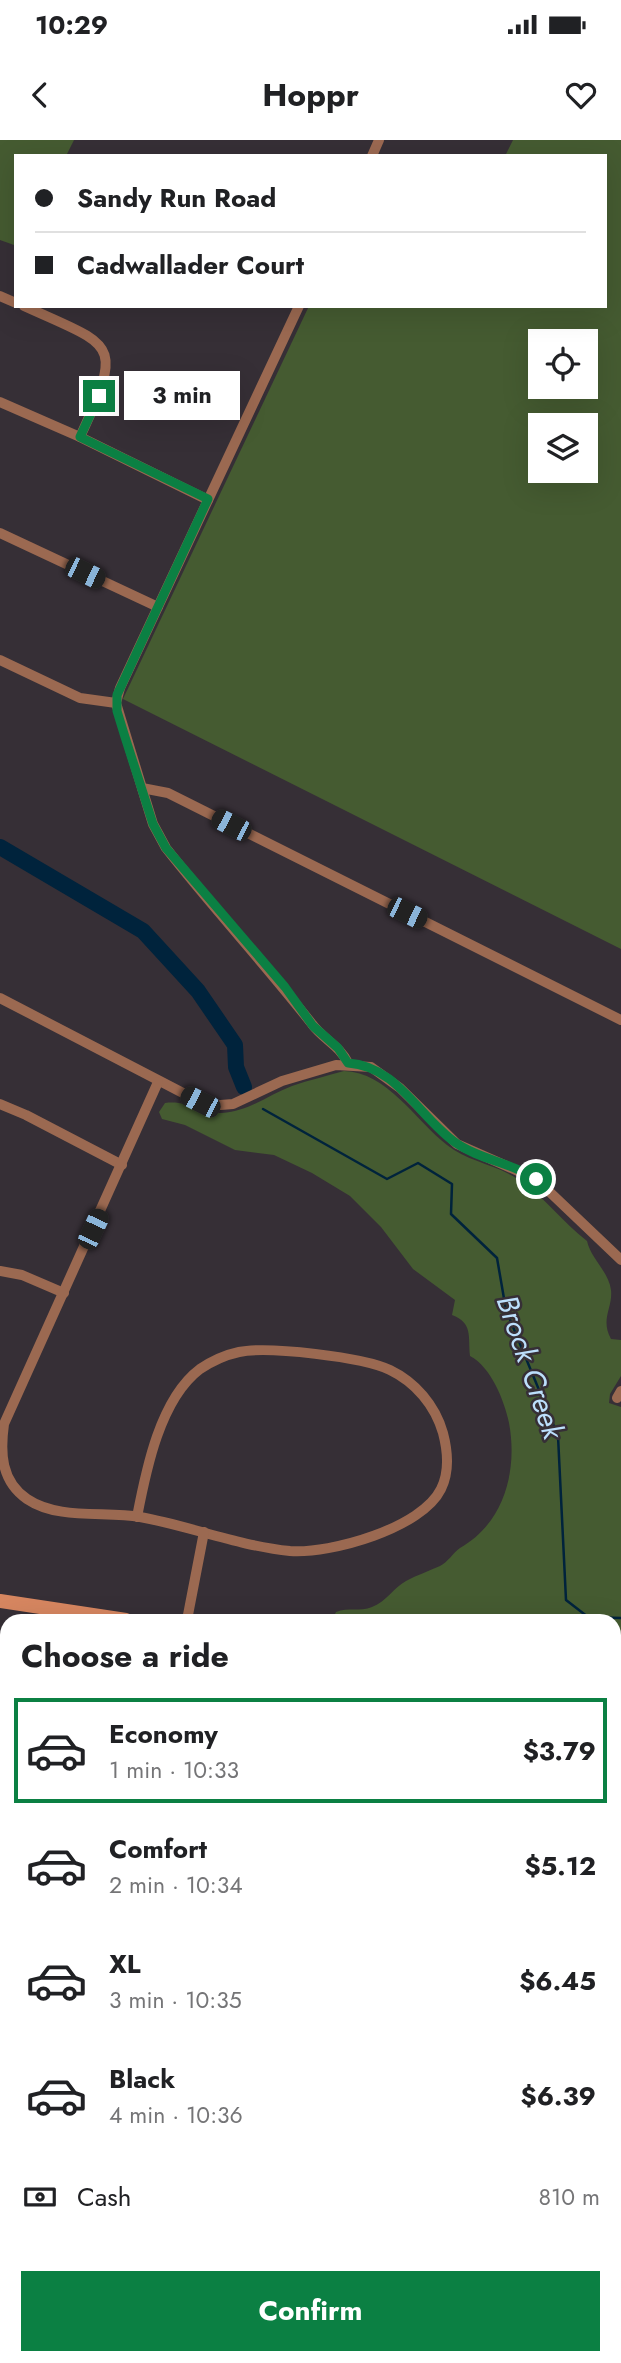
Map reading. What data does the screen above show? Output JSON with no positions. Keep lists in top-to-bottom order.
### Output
{
  "water": ["Brock Creek"],
  "page": {
    "status": "10:29",
    "header": "Hoppr",
    "banner": ["Sandy Run Road", "Cadwallader Court"],
    "bubble": "3 min",
    "heading": "Choose a ride",
    "list": [
      {
        "name": "Economy",
        "note": "1 min · 10:33",
        "value": "$3.79"
      },
      {
        "name": "Comfort",
        "note": "2 min · 10:34",
        "value": "$5.12"
      },
      {
        "name": "XL",
        "note": "3 min · 10:35",
        "value": "$6.45"
      },
      {
        "name": "Black",
        "note": "4 min · 10:36",
        "value": "$6.39"
      }
    ],
    "pay": ["Cash", "810 m"],
    "buttons": "Confirm"
  }
}
